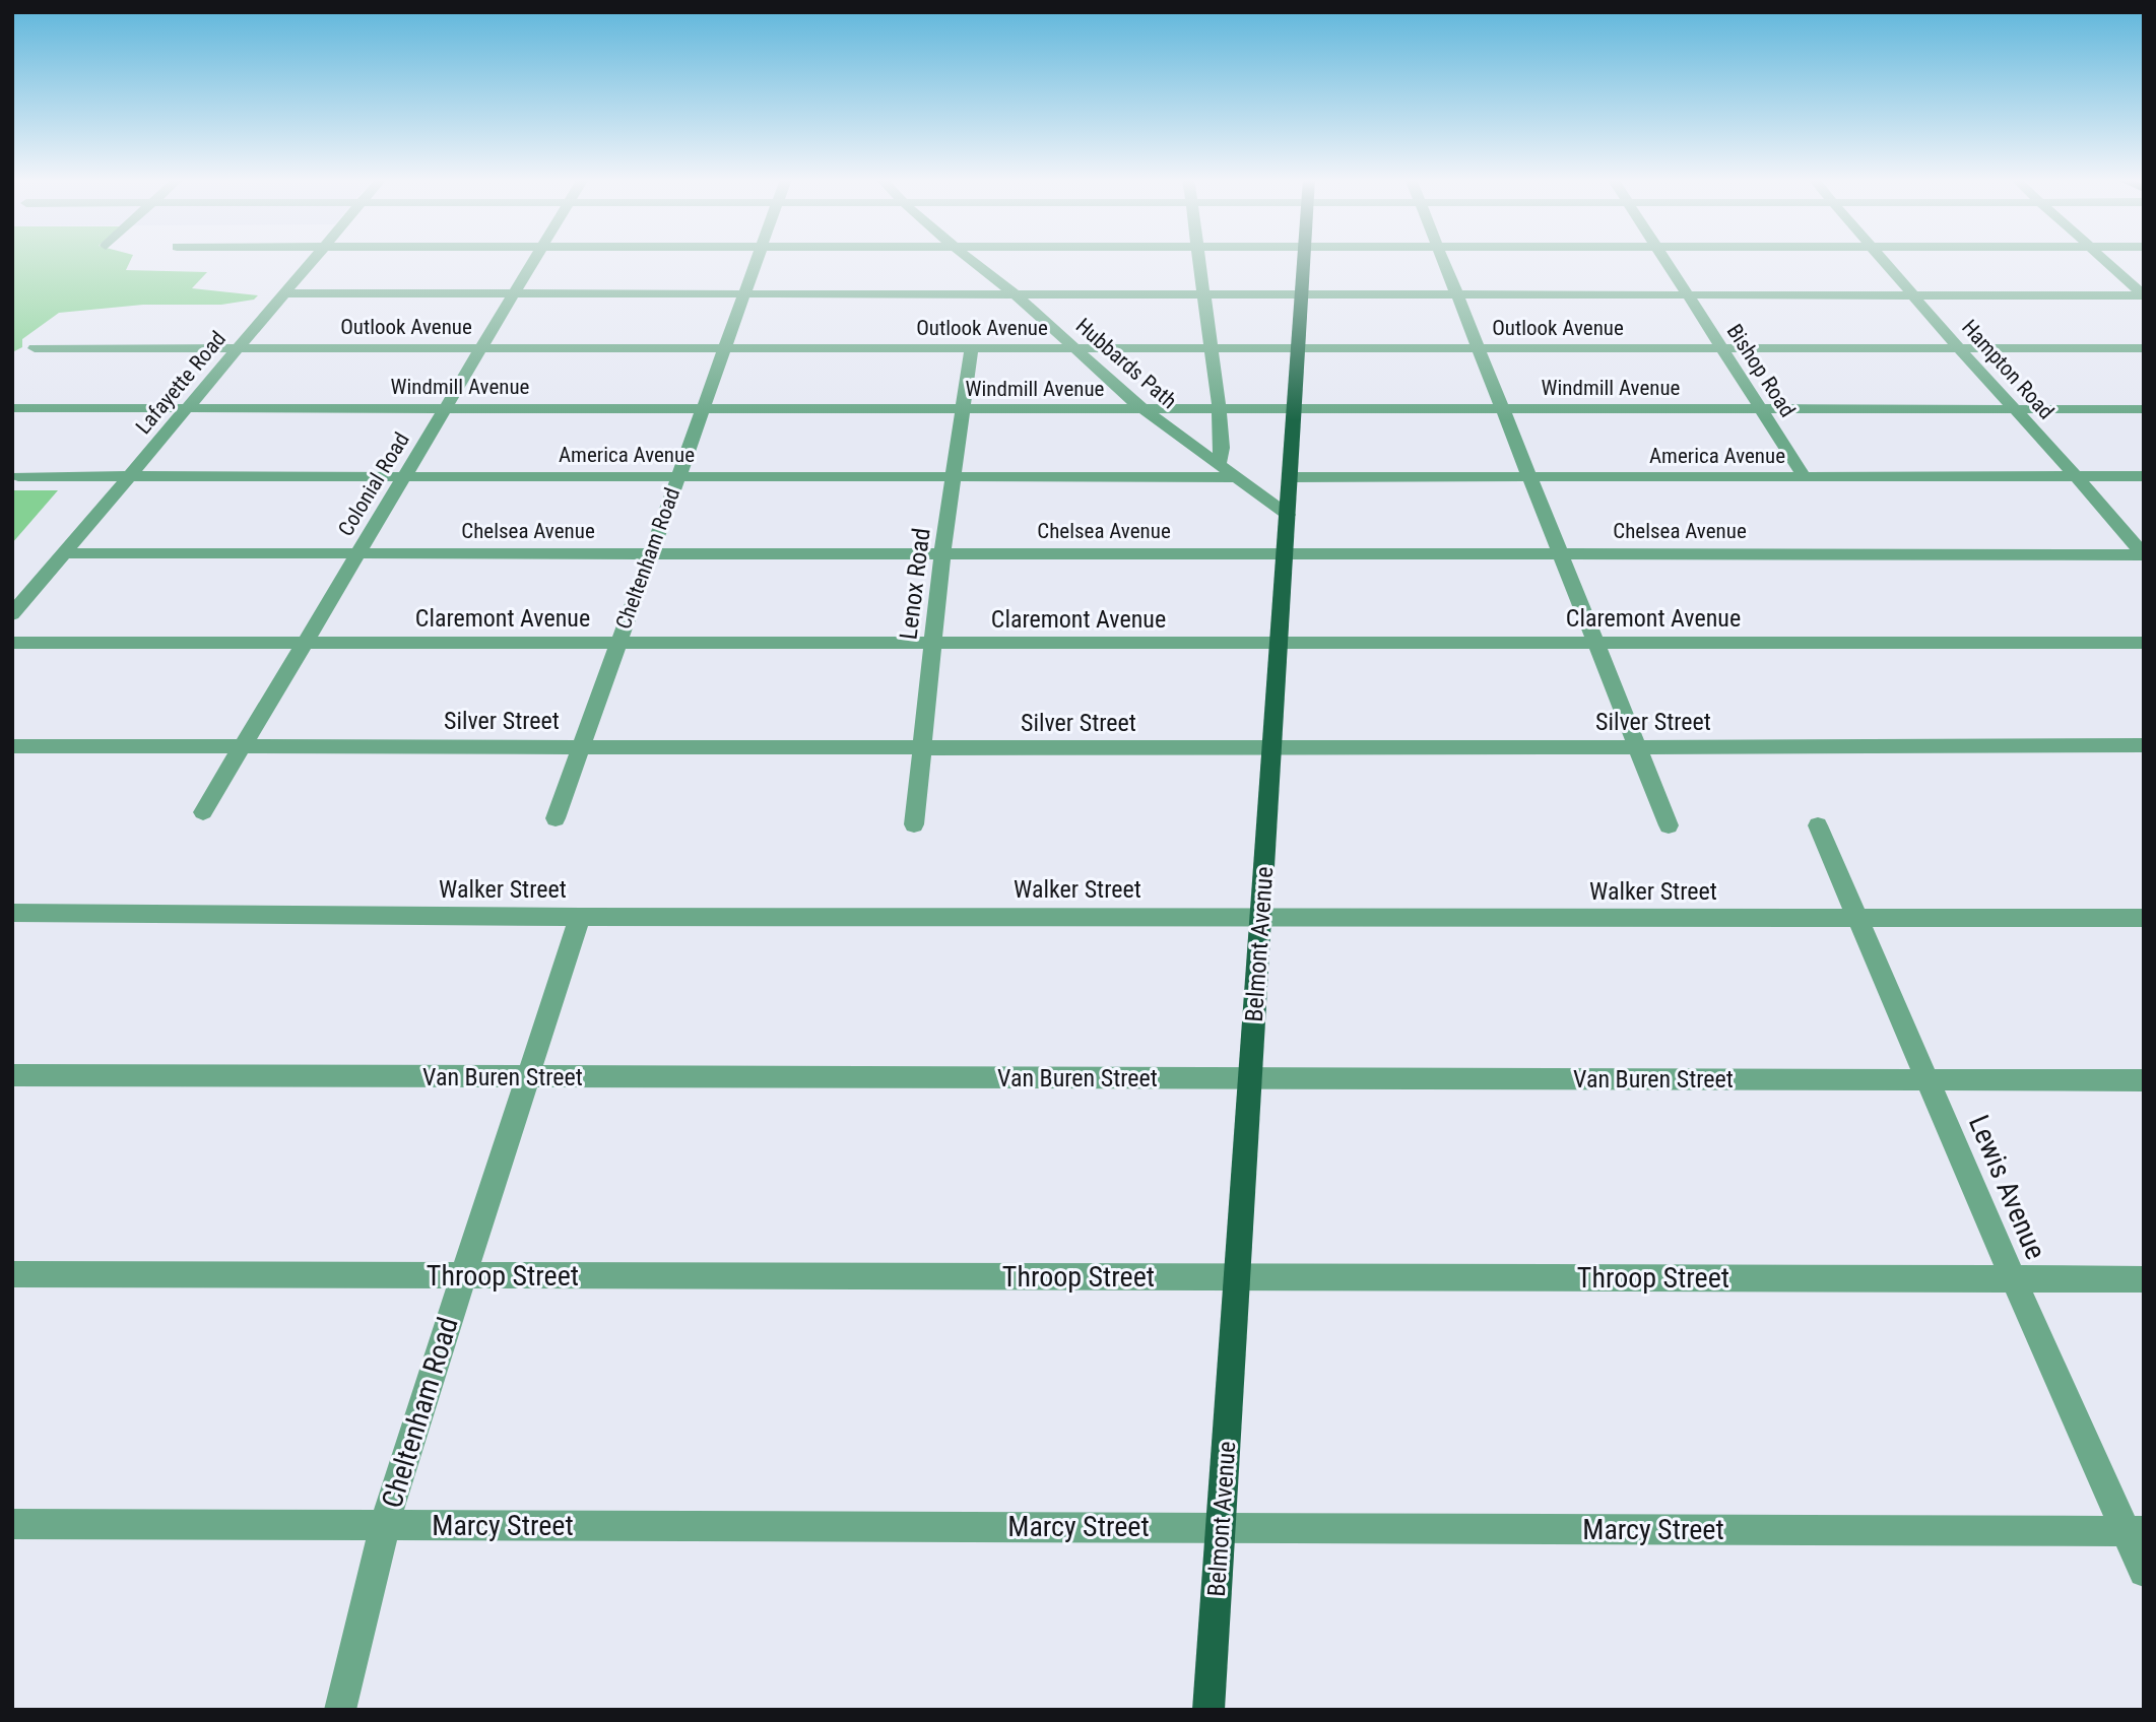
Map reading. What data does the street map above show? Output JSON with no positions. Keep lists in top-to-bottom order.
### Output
{
  "streets": {
    "main road": ["Belmont Avenue"],
    "street": [
      "Outlook Avenue",
      "Hubbards Path",
      "Hampton Road",
      "Bishop Road",
      "Lafayette Road",
      "Windmill Avenue",
      "America Avenue",
      "Colonial Road",
      "Chelsea Avenue",
      "Cheltenham Road",
      "Lenox Road",
      "Claremont Avenue",
      "Silver Street",
      "Walker Street",
      "Van Buren Street",
      "Lewis Avenue",
      "Throop Street",
      "Marcy Street"
    ]
  },
  "crossings": [
    ["Outlook Avenue", "Hubbards Path"],
    ["Outlook Avenue", "Hampton Road"],
    ["Outlook Avenue", "Bishop Road"],
    ["Outlook Avenue", "Lafayette Road"],
    ["Outlook Avenue", "Colonial Road"],
    ["Outlook Avenue", "Cheltenham Road"],
    ["Outlook Avenue", "Lenox Road"],
    ["Outlook Avenue", "Belmont Avenue"],
    ["Hubbards Path", "Windmill Avenue"],
    ["Hubbards Path", "America Avenue"],
    ["Hubbards Path", "Belmont Avenue"],
    ["Hampton Road", "Windmill Avenue"],
    ["Hampton Road", "America Avenue"],
    ["Hampton Road", "Chelsea Avenue"],
    ["Bishop Road", "Windmill Avenue"],
    ["Bishop Road", "America Avenue"],
    ["Lafayette Road", "Windmill Avenue"],
    ["Lafayette Road", "America Avenue"],
    ["Lafayette Road", "Chelsea Avenue"],
    ["Windmill Avenue", "Colonial Road"],
    ["Windmill Avenue", "Cheltenham Road"],
    ["Windmill Avenue", "Lenox Road"],
    ["Windmill Avenue", "Belmont Avenue"],
    ["America Avenue", "Colonial Road"],
    ["America Avenue", "Cheltenham Road"],
    ["America Avenue", "Lenox Road"],
    ["America Avenue", "Belmont Avenue"],
    ["Colonial Road", "Chelsea Avenue"],
    ["Colonial Road", "Claremont Avenue"],
    ["Colonial Road", "Silver Street"],
    ["Chelsea Avenue", "Cheltenham Road"],
    ["Chelsea Avenue", "Lenox Road"],
    ["Chelsea Avenue", "Belmont Avenue"],
    ["Cheltenham Road", "Claremont Avenue"],
    ["Cheltenham Road", "Silver Street"],
    ["Cheltenham Road", "Walker Street"],
    ["Cheltenham Road", "Van Buren Street"],
    ["Cheltenham Road", "Throop Street"],
    ["Cheltenham Road", "Marcy Street"],
    ["Lenox Road", "Claremont Avenue"],
    ["Lenox Road", "Silver Street"],
    ["Claremont Avenue", "Belmont Avenue"],
    ["Silver Street", "Belmont Avenue"],
    ["Walker Street", "Belmont Avenue"],
    ["Walker Street", "Lewis Avenue"],
    ["Belmont Avenue", "Van Buren Street"],
    ["Belmont Avenue", "Throop Street"],
    ["Belmont Avenue", "Marcy Street"],
    ["Van Buren Street", "Lewis Avenue"],
    ["Lewis Avenue", "Throop Street"],
    ["Lewis Avenue", "Marcy Street"]
  ]
}
